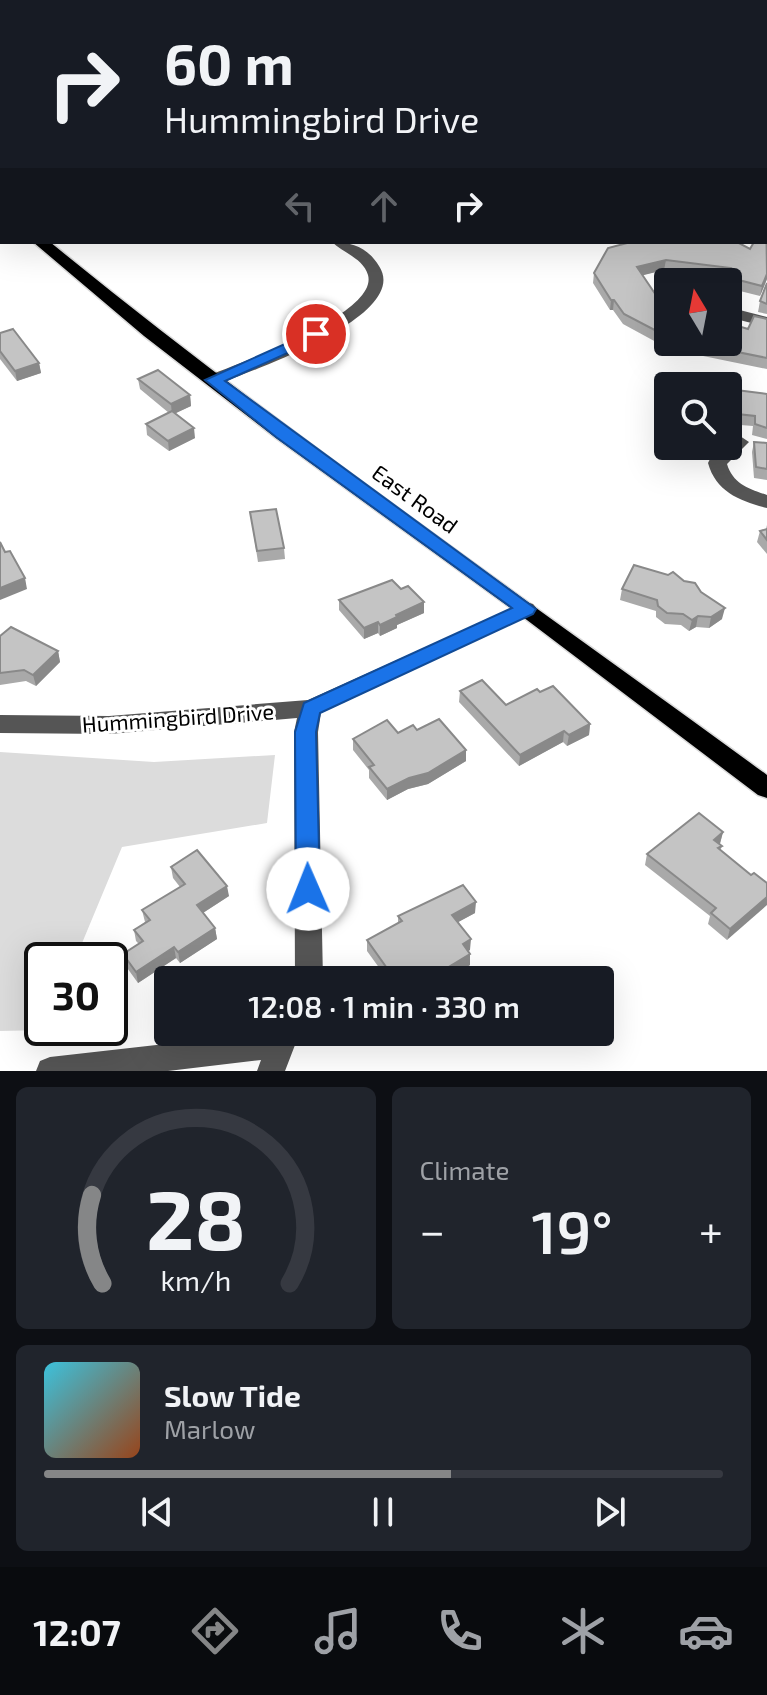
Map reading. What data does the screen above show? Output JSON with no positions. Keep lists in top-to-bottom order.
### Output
{
  "streets": {
    "main road": ["East Road"],
    "street": ["Hummingbird Drive"]
  },
  "crossings": [
    ["East Road", "Hummingbird Drive"]
  ],
  "north": "top",
  "page": {
    "turn": ["60 m", "Hummingbird Drive"],
    "limit": "30",
    "trip": "12:08 · 1 min · 330 m",
    "tile": "Climate",
    "heat": ["−", "19°", "+"],
    "song": ["Slow Tide", "Marlow"],
    "tabs": "12:07",
    "gauge": ["28", "km/h"]
  }
}
